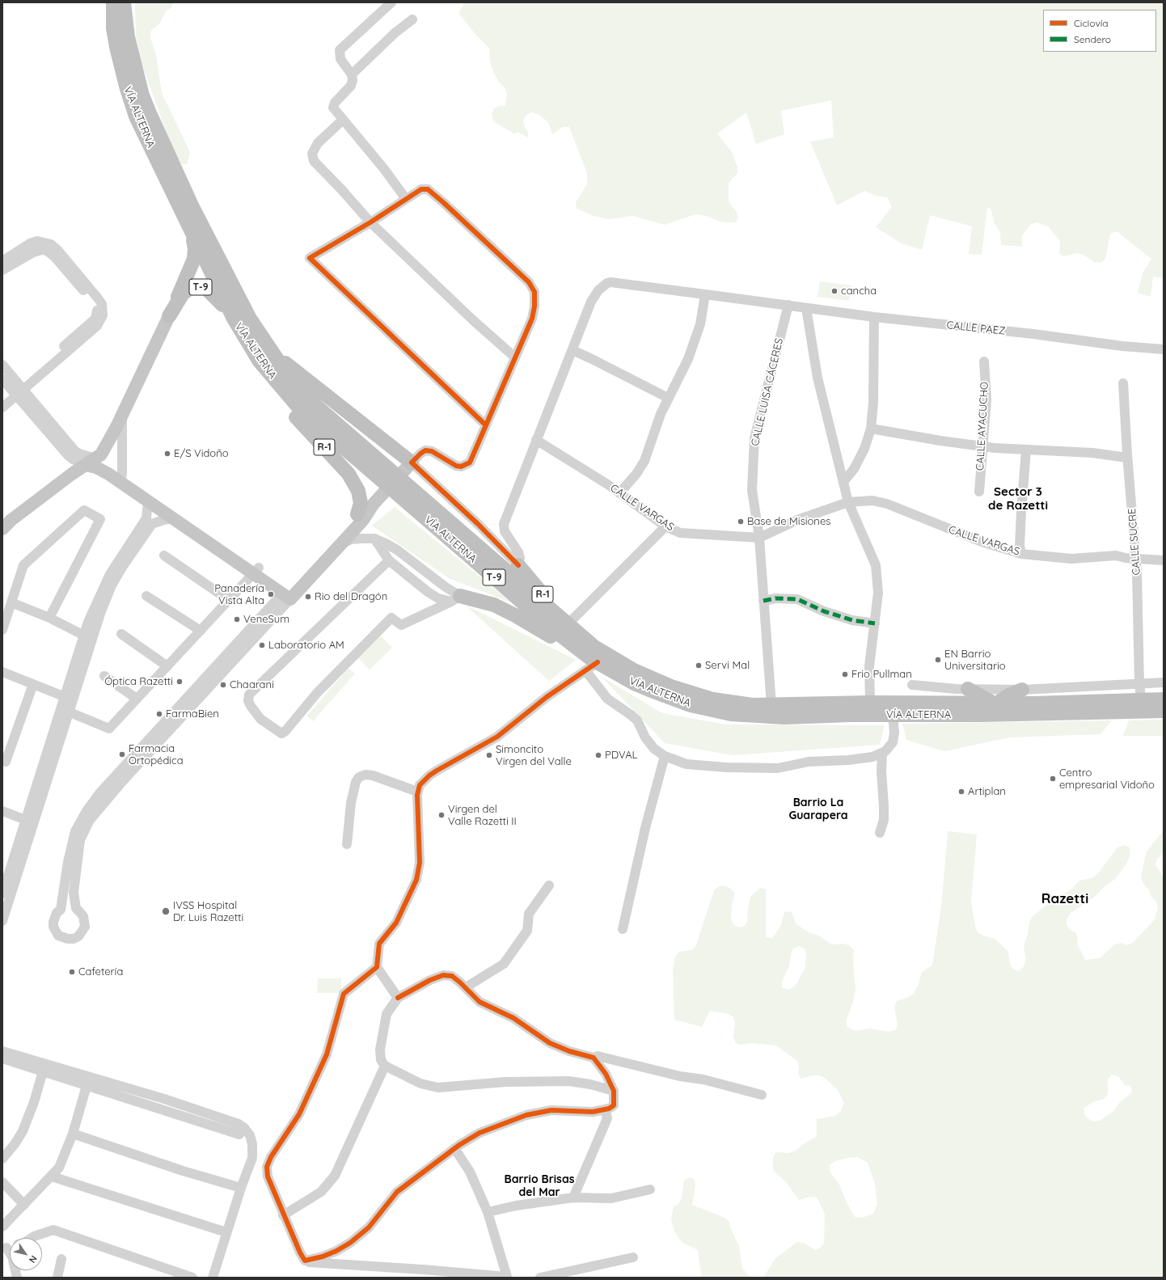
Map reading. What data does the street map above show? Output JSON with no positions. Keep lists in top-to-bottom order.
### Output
{
  "streets": {
    "highway": ["VÍA ALTERNA", "T-9", "R-1"],
    "street": [
      "CALLE PAEZ",
      "CALLE LUISA CÁCERES",
      "CALLE AYACUCHO",
      "CALLE VARGAS",
      "CALLE SUCRE"
    ]
  },
  "crossings": [
    ["VÍA ALTERNA", "T-9"],
    ["VÍA ALTERNA", "CALLE LUISA CÁCERES"],
    ["VÍA ALTERNA", "R-1"],
    ["VÍA ALTERNA", "CALLE SUCRE"],
    ["T-9", "R-1"],
    ["CALLE PAEZ", "CALLE LUISA CÁCERES"],
    ["CALLE LUISA CÁCERES", "CALLE VARGAS"],
    ["CALLE VARGAS", "CALLE SUCRE"]
  ],
  "districts": [
    "Sector 3 de Razetti",
    "Barrio La Guarapera",
    "Razetti",
    "Barrio Brisas del Mar"
  ],
  "places": [
    "cancha",
    "E/S Vidoño",
    "Base de Misiones",
    "Panadería Vista Alta",
    "Rio del Dragón",
    "VeneSum",
    "Laboratorio AM",
    "EN Barrio Universitario",
    "Servi Mal",
    "Frio Pullman",
    "Óptica Razetti",
    "Chaarani",
    "FarmaBien",
    "Farmacia Ortopédica",
    "Simoncito Virgen del Valle",
    "PDVAL",
    "Centro empresarial Vidoño",
    "Artiplan",
    "Virgen del Valle Razetti II",
    "IVSS Hospital Dr. Luis Razetti",
    "Cafetería"
  ],
  "legend": ["Ciclovía", "Sendero"],
  "north": "bottom right"
}
